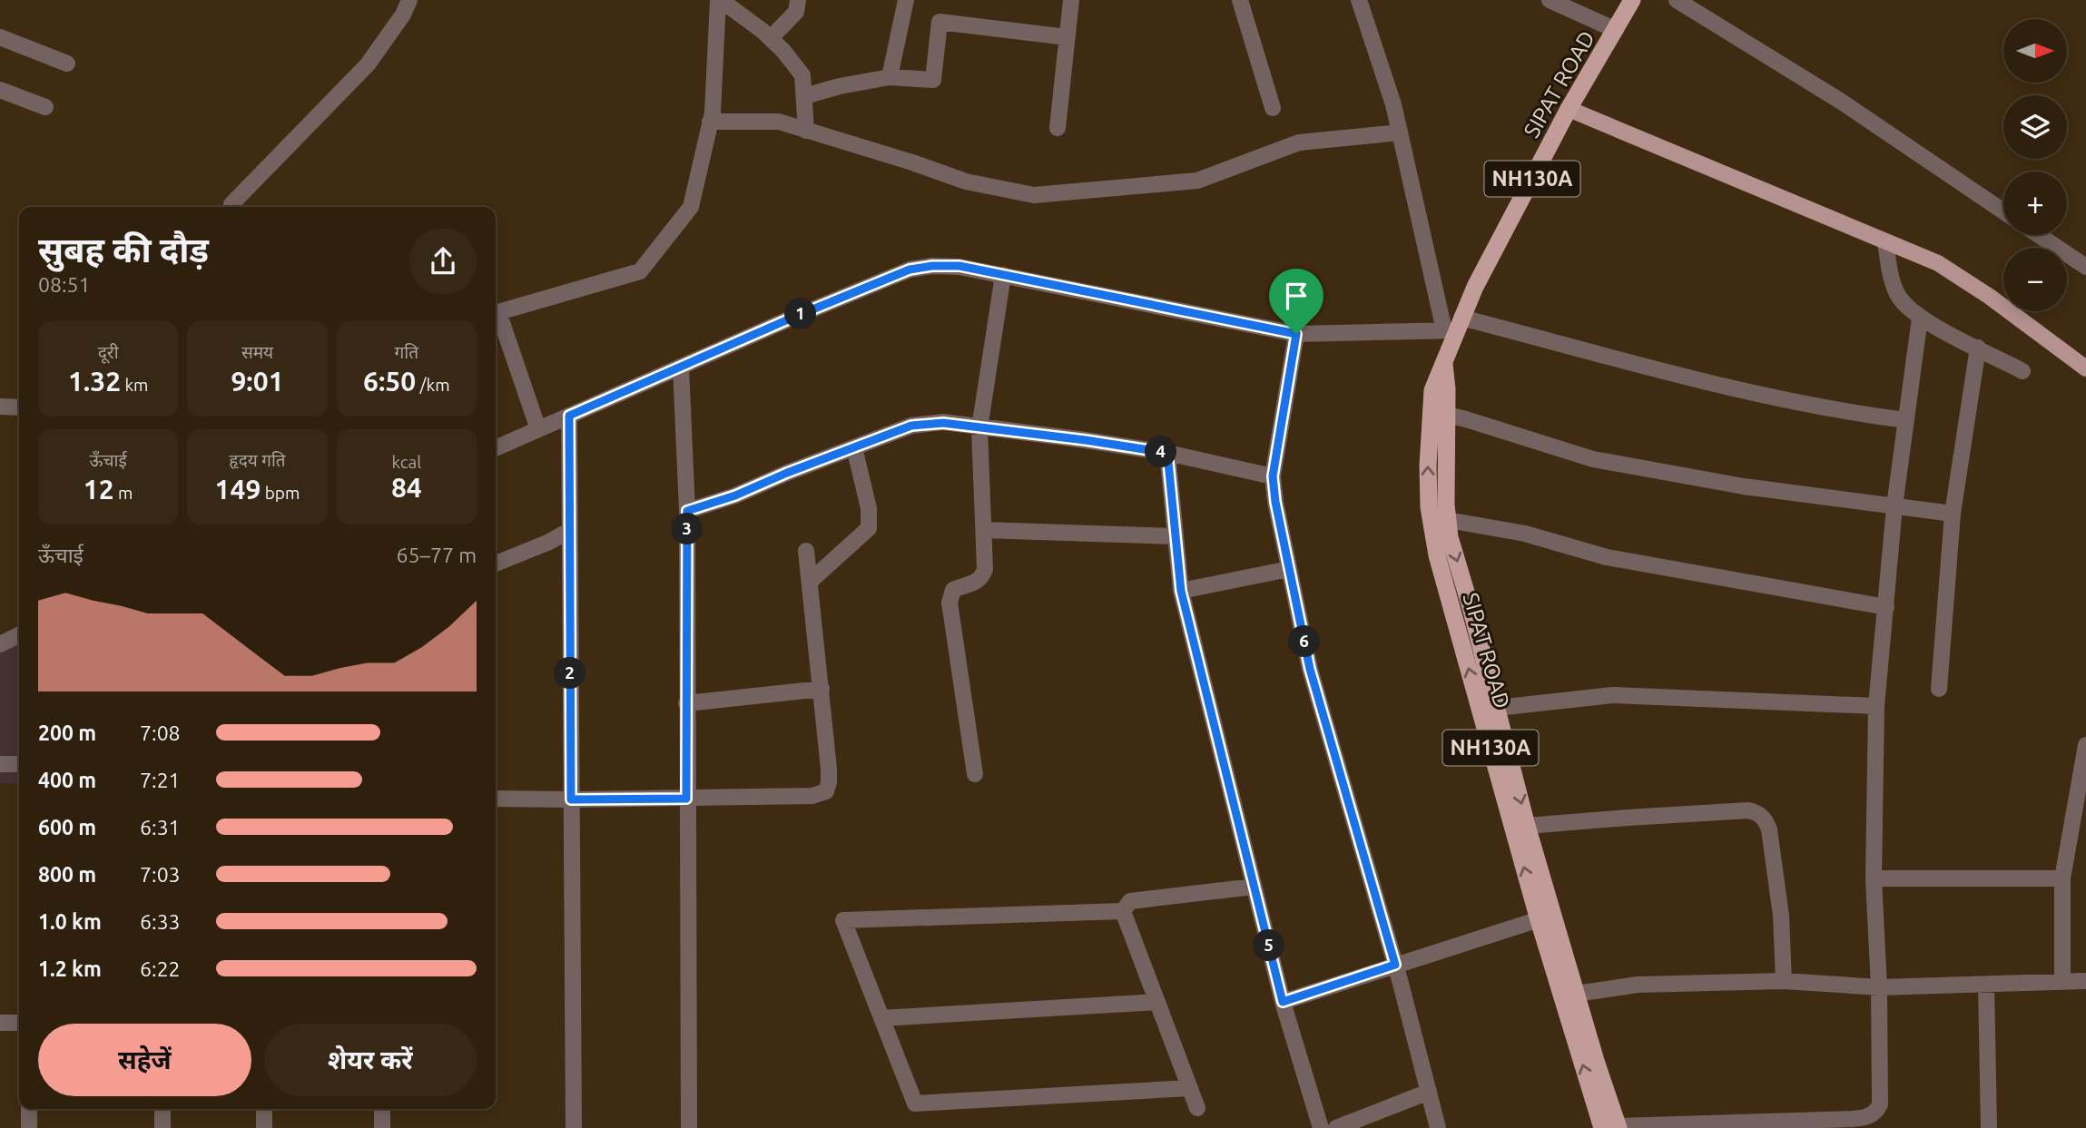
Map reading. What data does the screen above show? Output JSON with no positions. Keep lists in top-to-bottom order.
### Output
{
  "streets": {
    "highway": ["SIPAT ROAD", "NH130A"]
  },
  "north": "right",
  "page": {
    "map_buttons": ["+", "−"],
    "heading": ["सुबह की दौड़", "08:51"],
    "pins": [
      "1",
      "4",
      "3",
      "6",
      "2",
      "5"
    ],
    "stats": [
      ["दूरी", "1.32 km"],
      ["समय", "9:01"],
      ["गति", "6:50 /km"],
      ["ऊँचाई", "12 m"],
      ["हृदय गति", "149 bpm"],
      ["kcal", "84"]
    ],
    "chart": ["ऊँचाई", "65–77 m"],
    "list": [
      {
        "name": "200 m",
        "note": "7:08"
      },
      {
        "name": "400 m",
        "note": "7:21"
      },
      {
        "name": "600 m",
        "note": "6:31"
      },
      {
        "name": "800 m",
        "note": "7:03"
      },
      {
        "name": "1.0 km",
        "note": "6:33"
      },
      {
        "name": "1.2 km",
        "note": "6:22"
      }
    ],
    "buttons": ["सहेजें", "शेयर करें"]
  }
}
